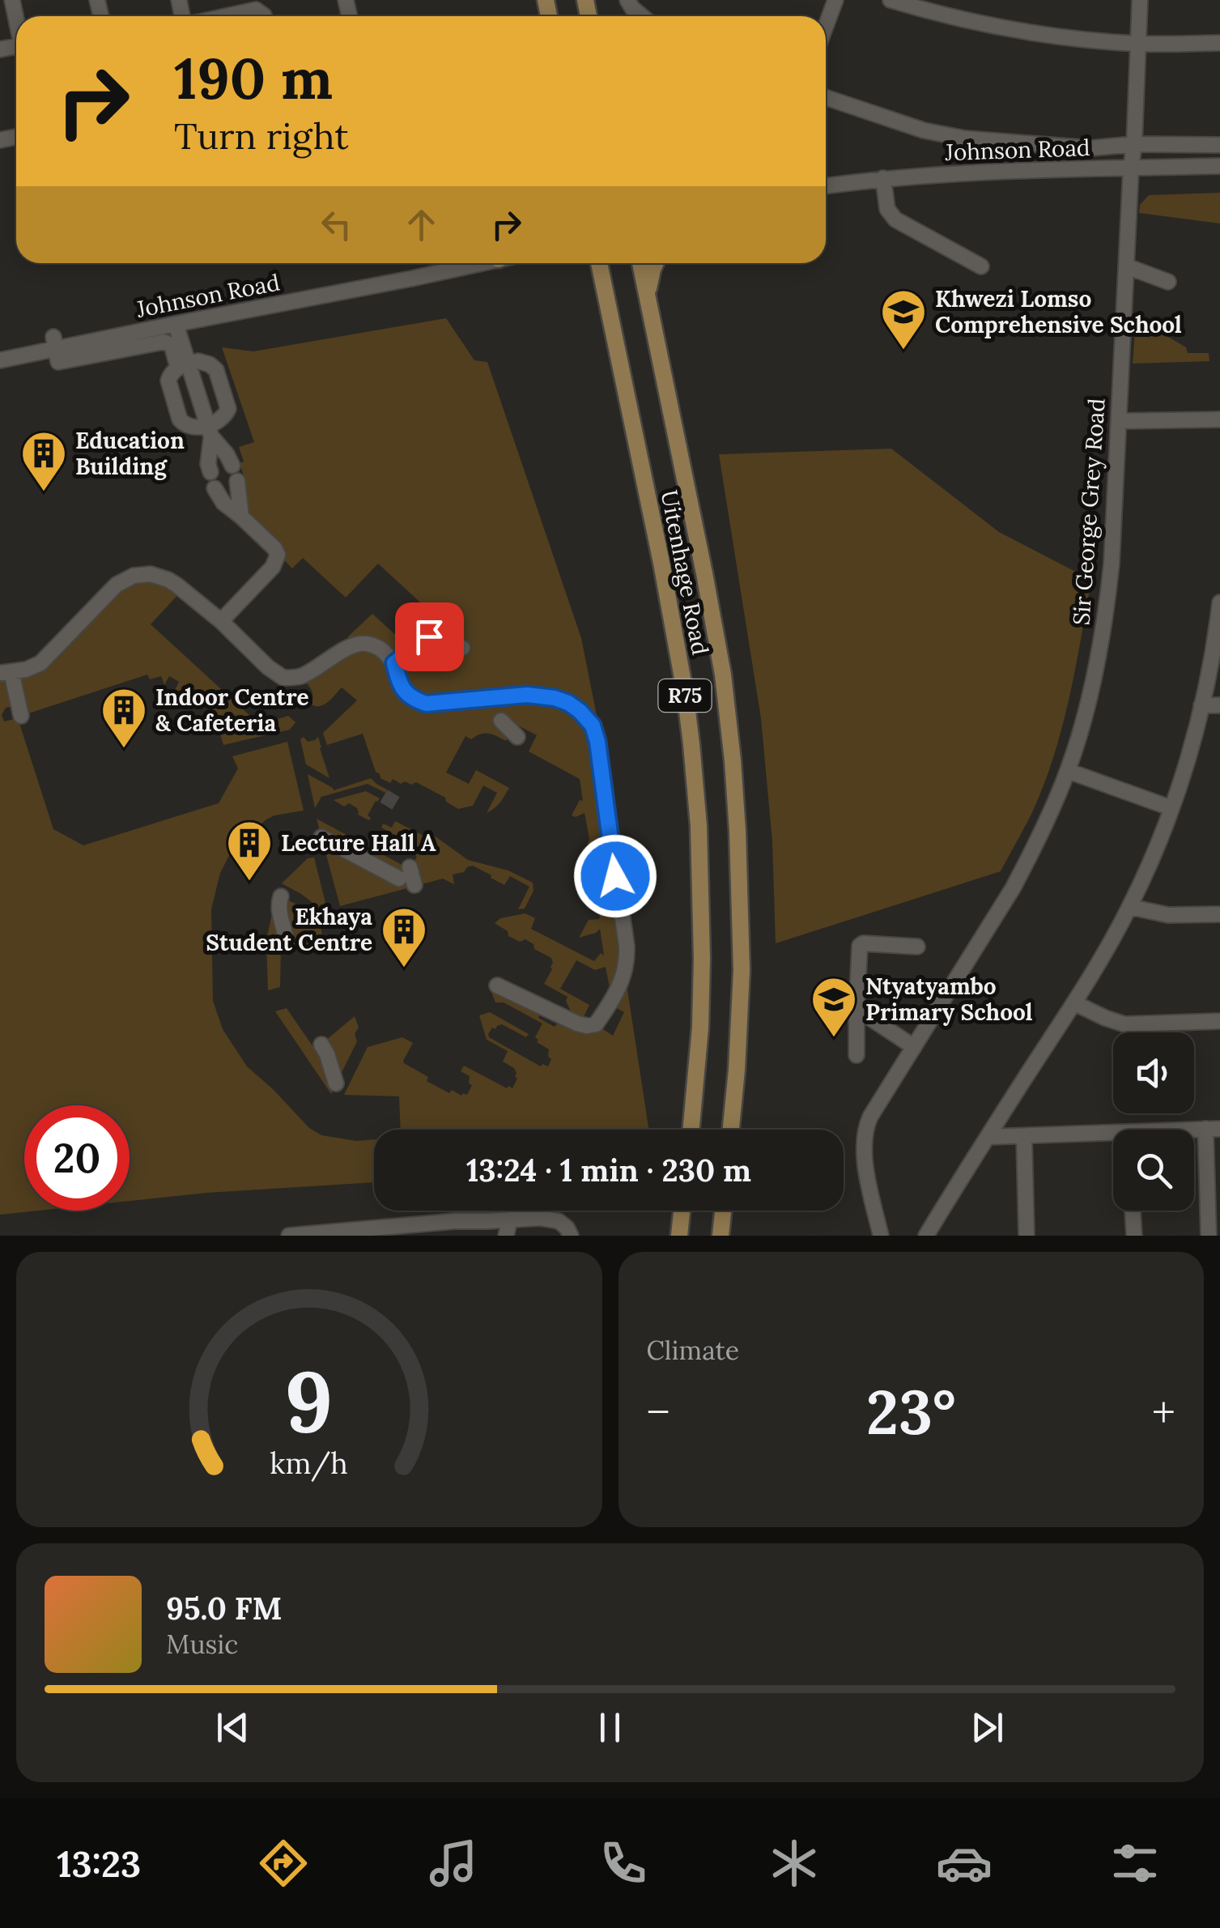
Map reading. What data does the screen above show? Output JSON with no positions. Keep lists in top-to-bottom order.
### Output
{
  "streets": {
    "main road": ["Uitenhage Road", "R75"],
    "street": ["Johnson Road", "Sir George Grey Road"]
  },
  "crossings": [
    ["Johnson Road", "Sir George Grey Road"]
  ],
  "places": {
    "school or university": ["Khwezi Lomso Comprehensive School", "Ntyatyambo Primary School"],
    "building": [
      "Education Building",
      "Indoor Centre & Cafeteria",
      "Lecture Hall A",
      "Ekhaya Student Centre"
    ]
  },
  "page": {
    "turn": ["190 m", "Turn right"],
    "limit": "20",
    "trip": "13:24 · 1 min · 230 m",
    "tile": "Climate",
    "heat": ["−", "23°", "+"],
    "song": ["95.0 FM", "Music"],
    "tabs": "13:23",
    "gauge": ["9", "km/h"]
  }
}
